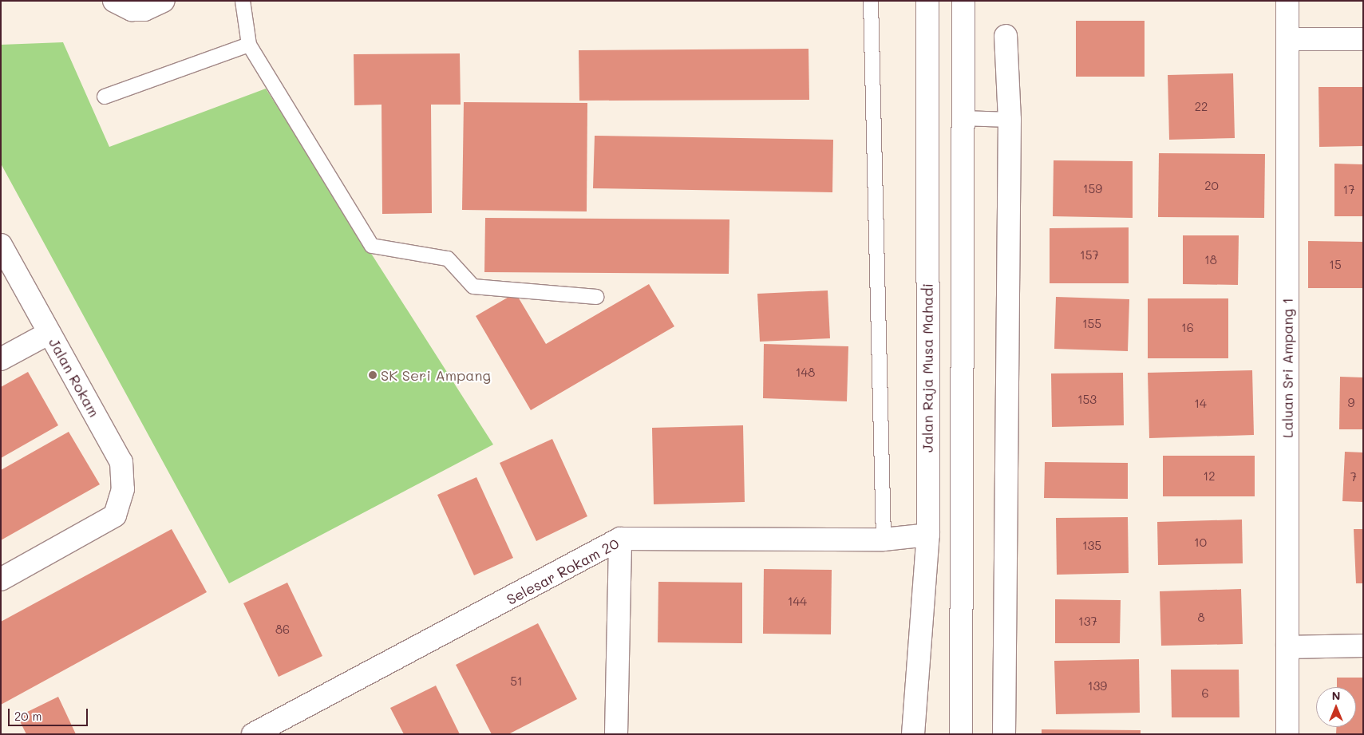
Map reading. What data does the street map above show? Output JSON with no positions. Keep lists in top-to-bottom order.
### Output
{
  "streets": {
    "street": [
      "Jalan Raja Musa Mahadi",
      "Laluan Sri Ampang 1",
      "Jalan Rokam",
      "Selesar Rokam 20"
    ]
  },
  "crossings": [
    ["Jalan Raja Musa Mahadi", "Selesar Rokam 20"]
  ],
  "places": ["SK Seri Ampang"],
  "house_numbers": [
    "22",
    "20",
    "159",
    "17",
    "157",
    "18",
    "15",
    "155",
    "16",
    "148",
    "153",
    "9",
    "14",
    "12",
    "7",
    "10",
    "135",
    "144",
    "8",
    "137",
    "86",
    "51",
    "139",
    "6"
  ],
  "scale_bar": "20 m",
  "north": "top"
}
